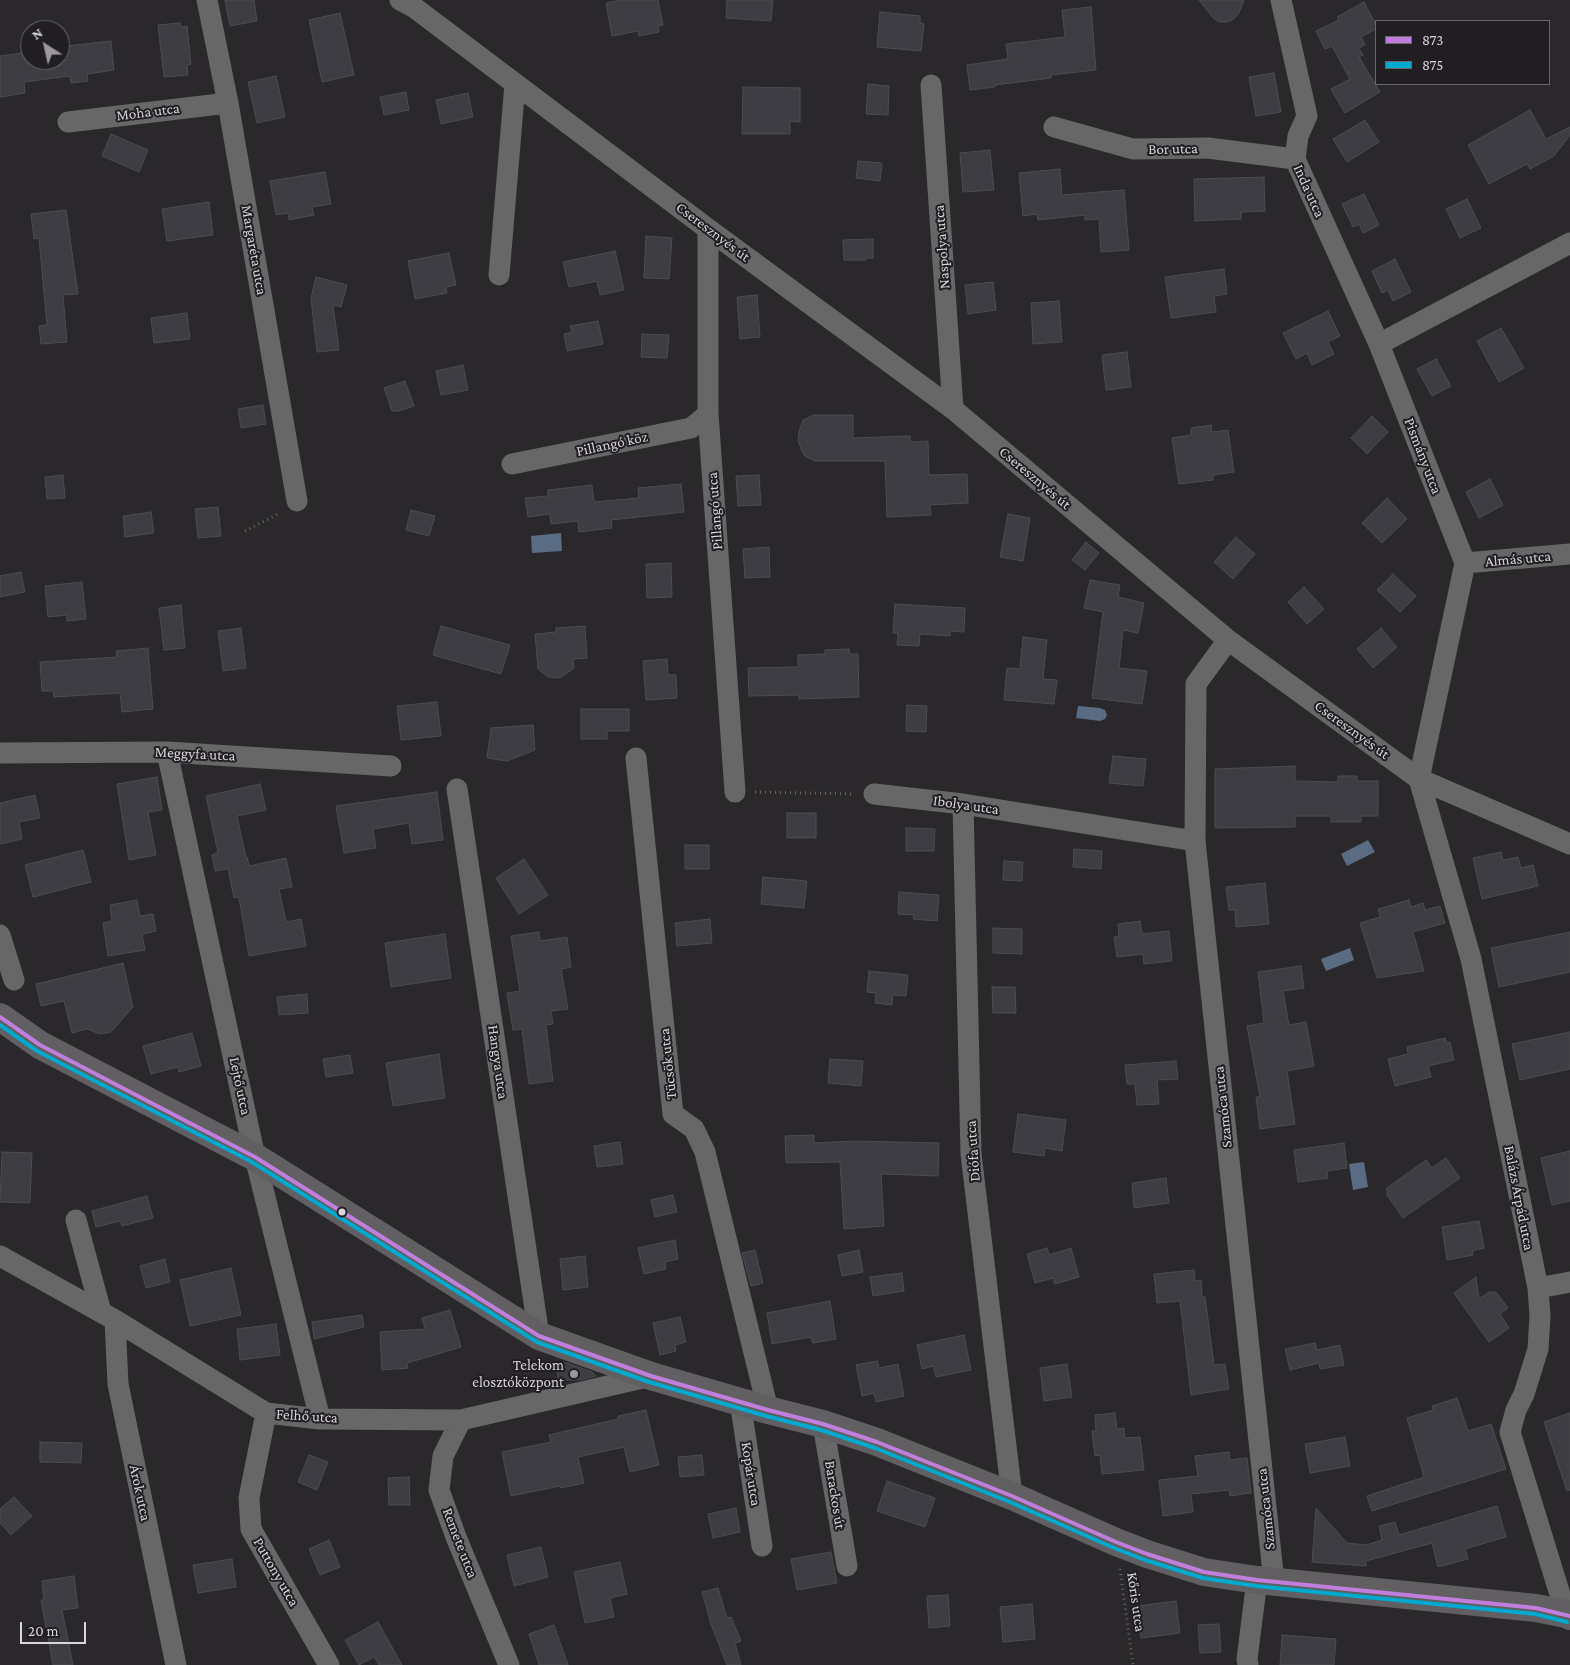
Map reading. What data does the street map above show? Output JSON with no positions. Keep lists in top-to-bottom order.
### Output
{
  "streets": {
    "street": [
      "Moha utca",
      "Bor utca",
      "Inda utca",
      "Cseresznyés út",
      "Naspolya utca",
      "Margaréta utca",
      "Pillangó köz",
      "Pismány utca",
      "Pillangó utca",
      "Almás utca",
      "Meggyfa utca",
      "Ibolya utca",
      "Hangya utca",
      "Tücsök utca",
      "Lejtő utca",
      "Szamóca utca",
      "Diófa utca",
      "Balázs Árpád utca",
      "Felhő utca",
      "Kopár utca",
      "Árok utca",
      "Barackos út",
      "Remete utca",
      "Puttony utca"
    ],
    "path": ["Kőris utca"]
  },
  "crossings": [
    ["Moha utca", "Margaréta utca"],
    ["Bor utca", "Inda utca"],
    ["Inda utca", "Pismány utca"],
    ["Cseresznyés út", "Naspolya utca"],
    ["Cseresznyés út", "Pillangó utca"],
    ["Cseresznyés út", "Szamóca utca"],
    ["Cseresznyés út", "Balázs Árpád utca"],
    ["Pillangó köz", "Pillangó utca"],
    ["Pismány utca", "Almás utca"],
    ["Meggyfa utca", "Lejtő utca"],
    ["Ibolya utca", "Szamóca utca"],
    ["Ibolya utca", "Diófa utca"],
    ["Lejtő utca", "Felhő utca"],
    ["Felhő utca", "Árok utca"],
    ["Felhő utca", "Remete utca"],
    ["Felhő utca", "Puttony utca"]
  ],
  "places": ["Telekom elosztóközpont"],
  "lines": ["transit line 873", "transit line 875"],
  "legend": ["873", "875"],
  "scale_bar": "20 m",
  "north": "top left"
}
